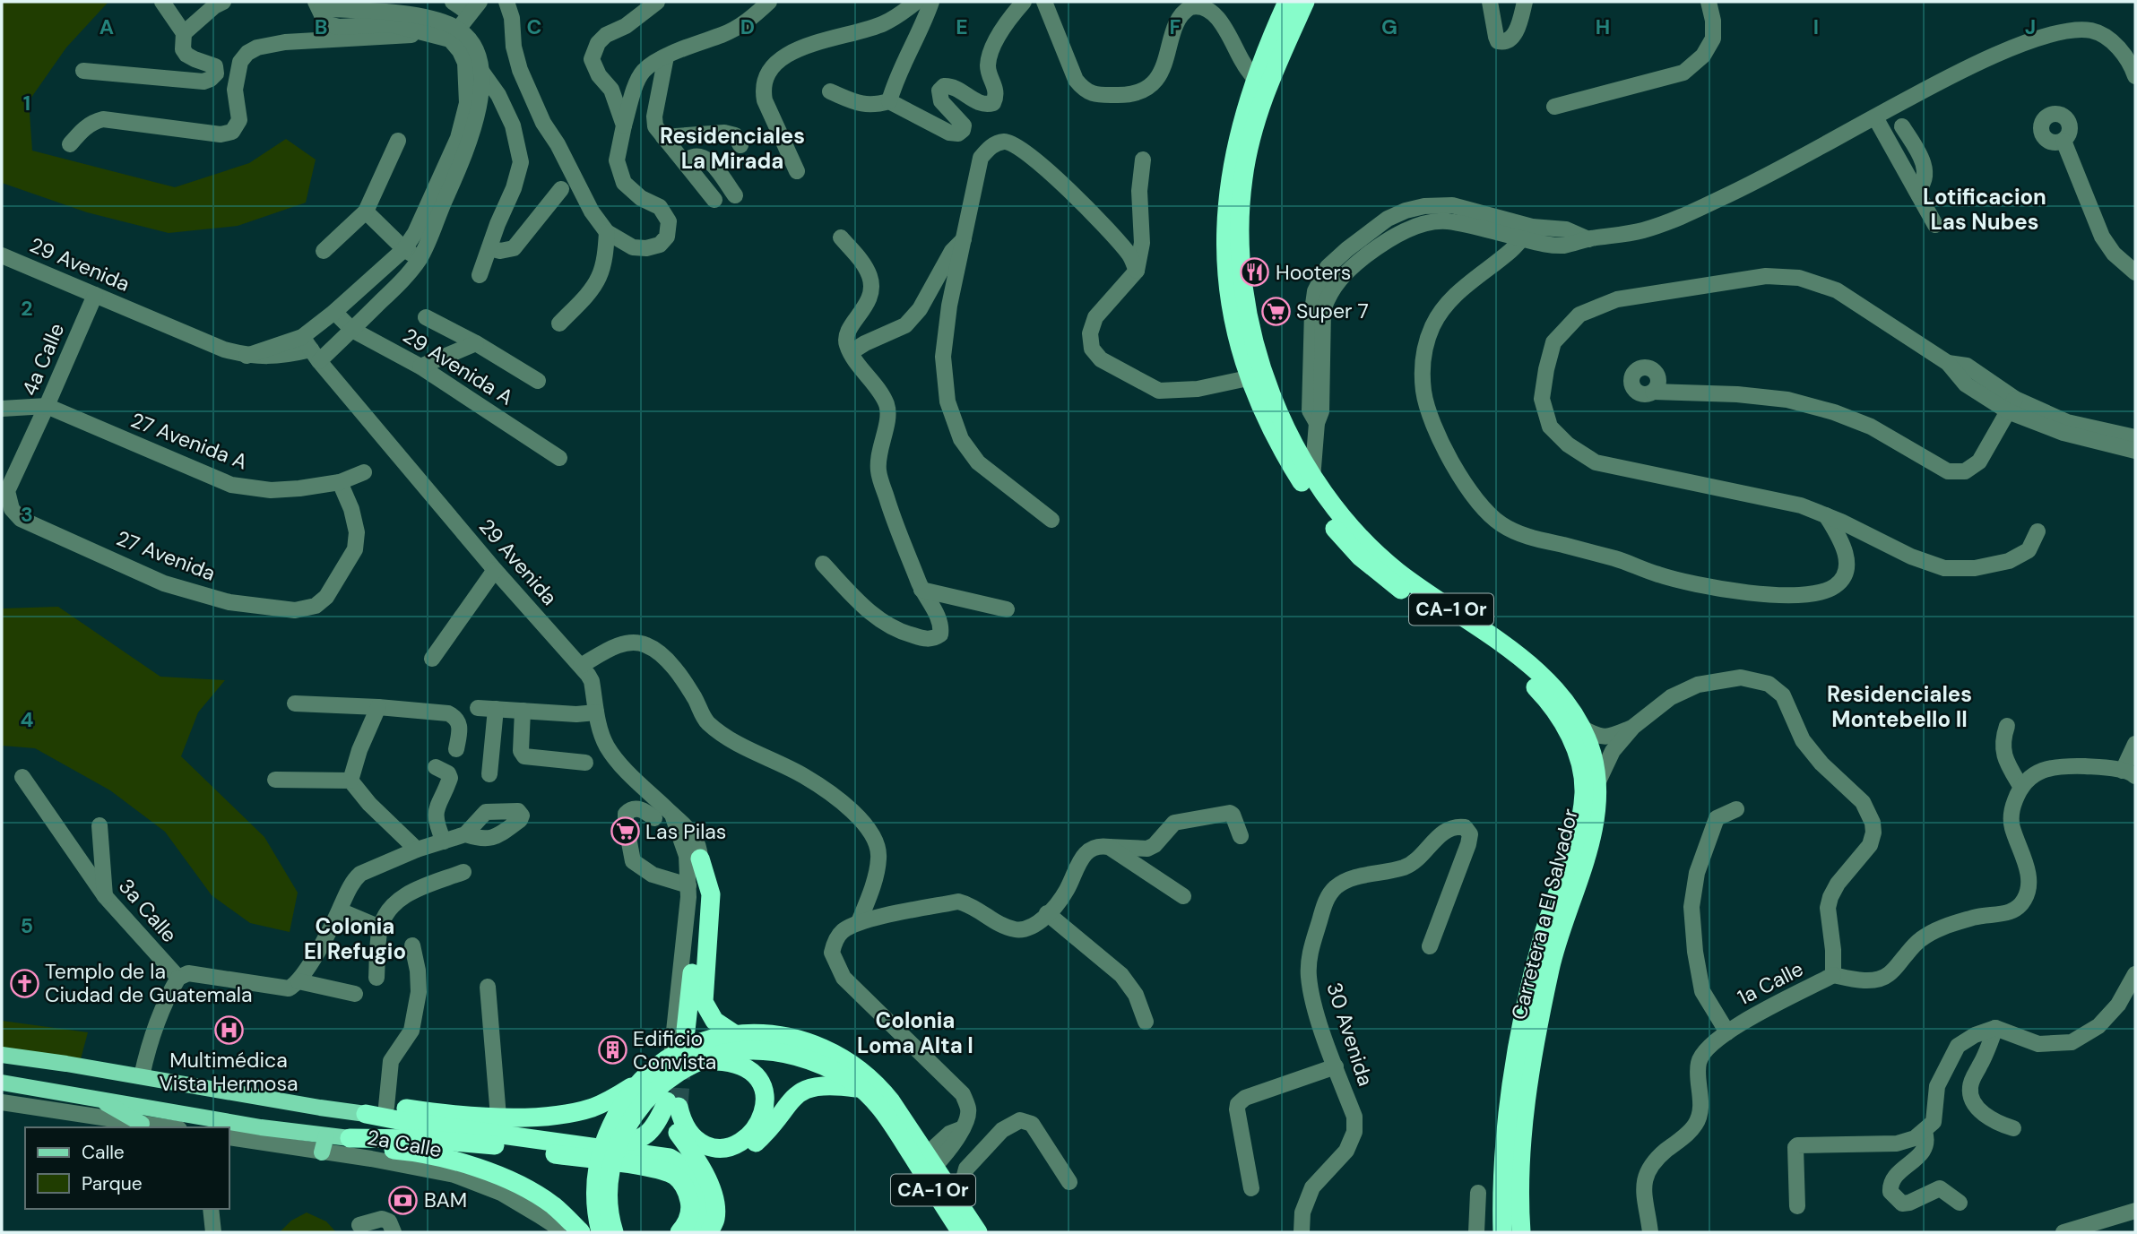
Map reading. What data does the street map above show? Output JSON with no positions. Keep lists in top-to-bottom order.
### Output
{
  "streets": {
    "highway": ["CA-1 Or", "Carretera a El Salvador"],
    "street": [
      "29 Avenida",
      "4a Calle",
      "29 Avenida A",
      "27 Avenida A",
      "27 Avenida",
      "3a Calle",
      "1a Calle",
      "30 Avenida",
      "2a Calle"
    ]
  },
  "crossings": [
    ["29 Avenida", "4a Calle"],
    ["29 Avenida", "29 Avenida A"],
    ["4a Calle", "27 Avenida A"],
    ["4a Calle", "27 Avenida"],
    ["27 Avenida A", "27 Avenida"]
  ],
  "districts": [
    "Residenciales La Mirada",
    "Lotificacion Las Nubes",
    "Residenciales Montebello II",
    "Colonia El Refugio",
    "Colonia Loma Alta I"
  ],
  "places": {
    "restaurant": ["Hooters"],
    "supermarket": ["Super 7", "Las Pilas"],
    "church": ["Templo de la Ciudad de Guatemala"],
    "hospital": ["Multimédica Vista Hermosa"],
    "building": ["Edificio Convista"],
    "bank": ["BAM"]
  },
  "legend": ["Calle", "Parque"],
  "grid": {
    "columns": [
      "A",
      "B",
      "C",
      "D",
      "E",
      "F",
      "G",
      "H",
      "I",
      "J"
    ],
    "rows": [
      "1",
      "2",
      "3",
      "4",
      "5"
    ]
  }
}
